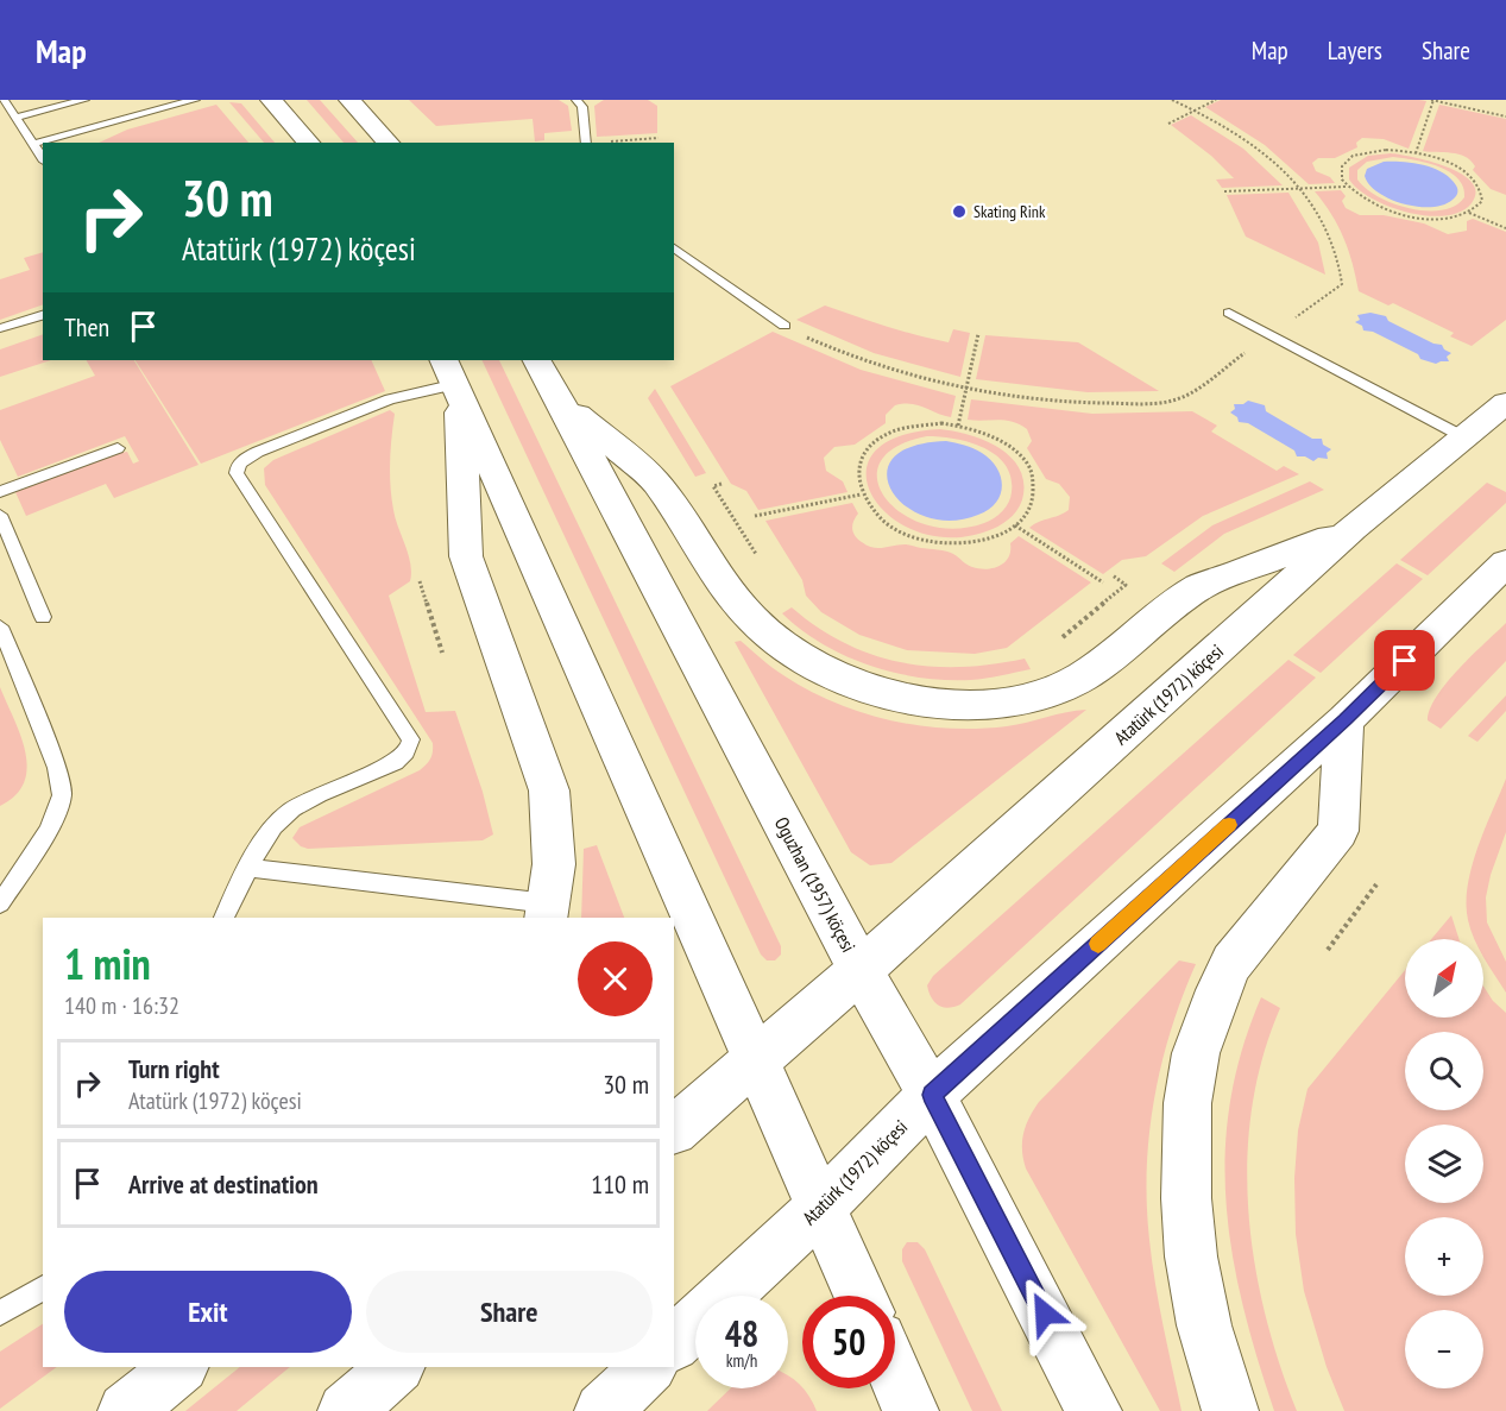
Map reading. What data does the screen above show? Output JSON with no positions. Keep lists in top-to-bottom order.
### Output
{
  "streets": {
    "main road": ["Atatürk (1972) köçesi", "Oguzhan (1957) köçesi"]
  },
  "crossings": [
    ["Atatürk (1972) köçesi", "Oguzhan (1957) köçesi"]
  ],
  "places": ["Skating Rink"],
  "north": "top right",
  "page": {
    "header": "Map",
    "nav": ["Map", "Layers", "Share"],
    "turn": ["30 m", "Atatürk (1972) köçesi"],
    "then": "Then",
    "heading": ["1 min", "140 m · 16:32"],
    "map_buttons": ["+", "−"],
    "list": [
      {
        "name": "Turn right",
        "note": "Atatürk (1972) köçesi",
        "value": "30 m"
      },
      {
        "name": "Arrive at destination",
        "value": "110 m"
      }
    ],
    "buttons": ["Exit", "Share"],
    "speed": "48 km/h",
    "limit": "50"
  }
}
